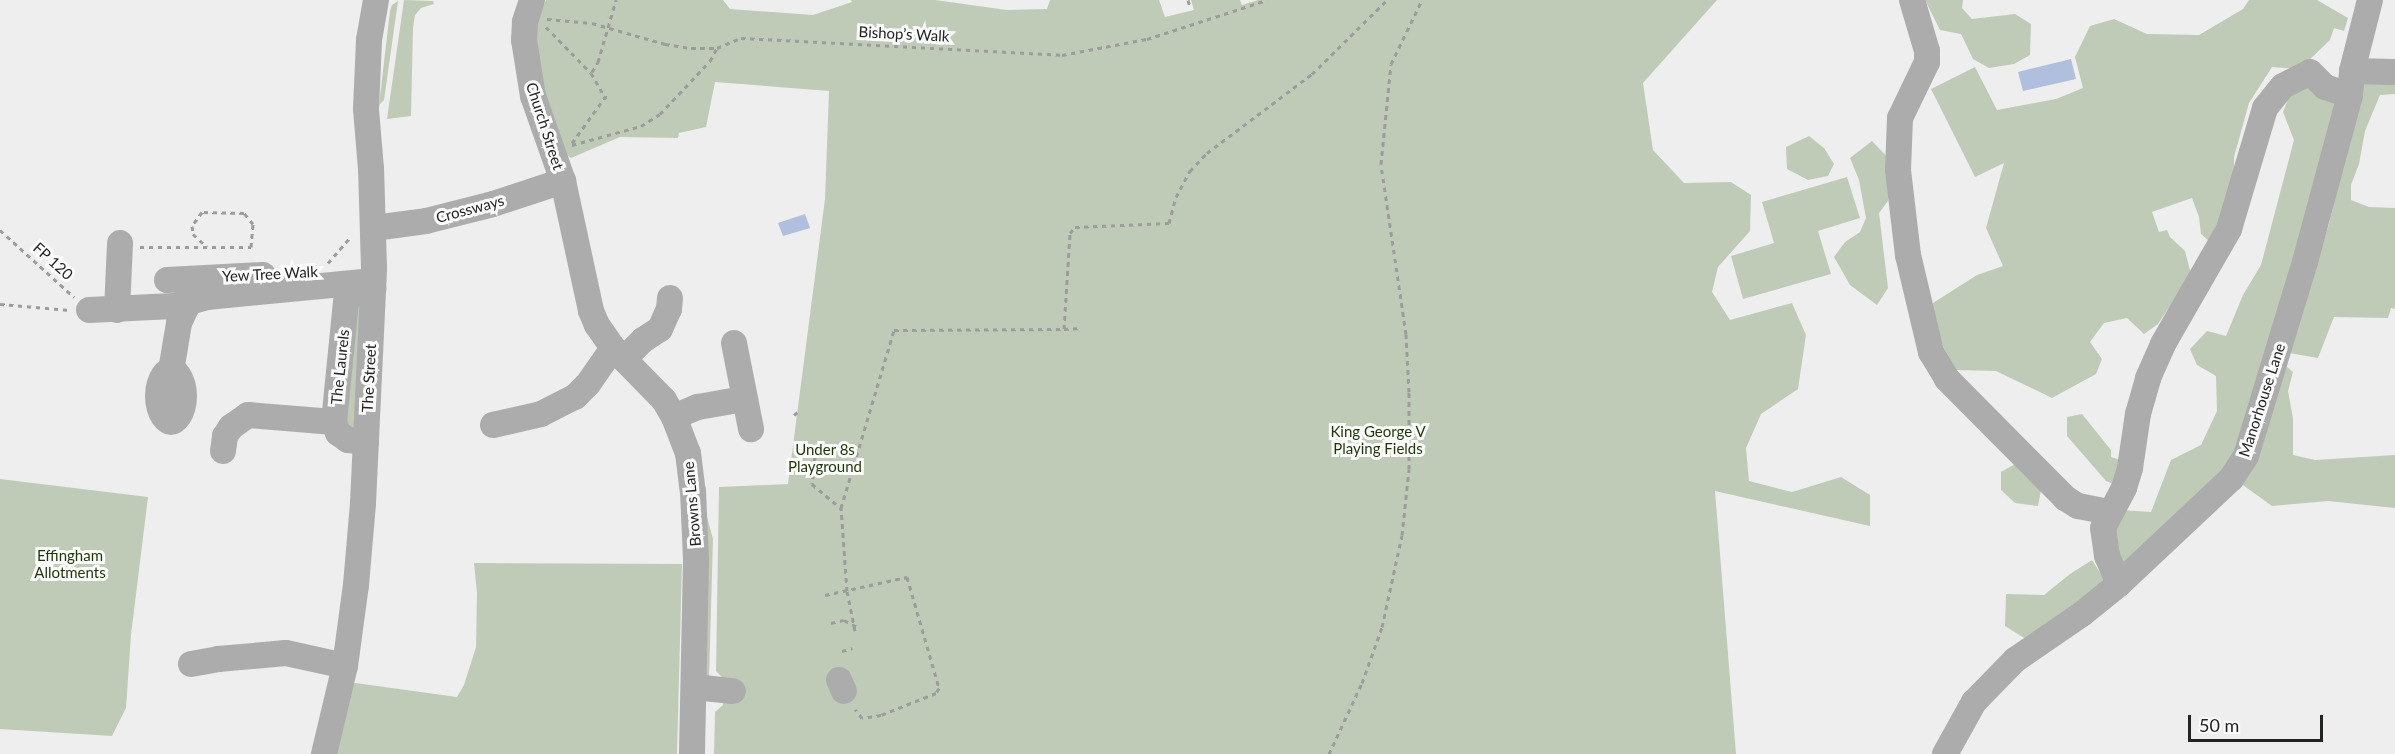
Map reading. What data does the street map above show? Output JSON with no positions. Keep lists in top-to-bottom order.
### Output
{
  "streets": {
    "street": [
      "Church Street",
      "Crossways",
      "Yew Tree Walk",
      "The Laurels",
      "The Street",
      "Manorhouse Lane",
      "Browns Lane"
    ],
    "path": ["Bishop’s Walk", "FP 120"]
  },
  "crossings": [
    ["Bishop’s Walk", "Church Street"],
    ["Church Street", "Crossways"],
    ["Church Street", "Browns Lane"],
    ["Crossways", "The Street"],
    ["Crossways", "Browns Lane"],
    ["Yew Tree Walk", "The Laurels"],
    ["Yew Tree Walk", "The Street"],
    ["The Laurels", "The Street"]
  ],
  "parks": ["King George V Playing Fields", "Under 8s Playground", "Effingham Allotments"],
  "scale_bar": "50 m"
}
